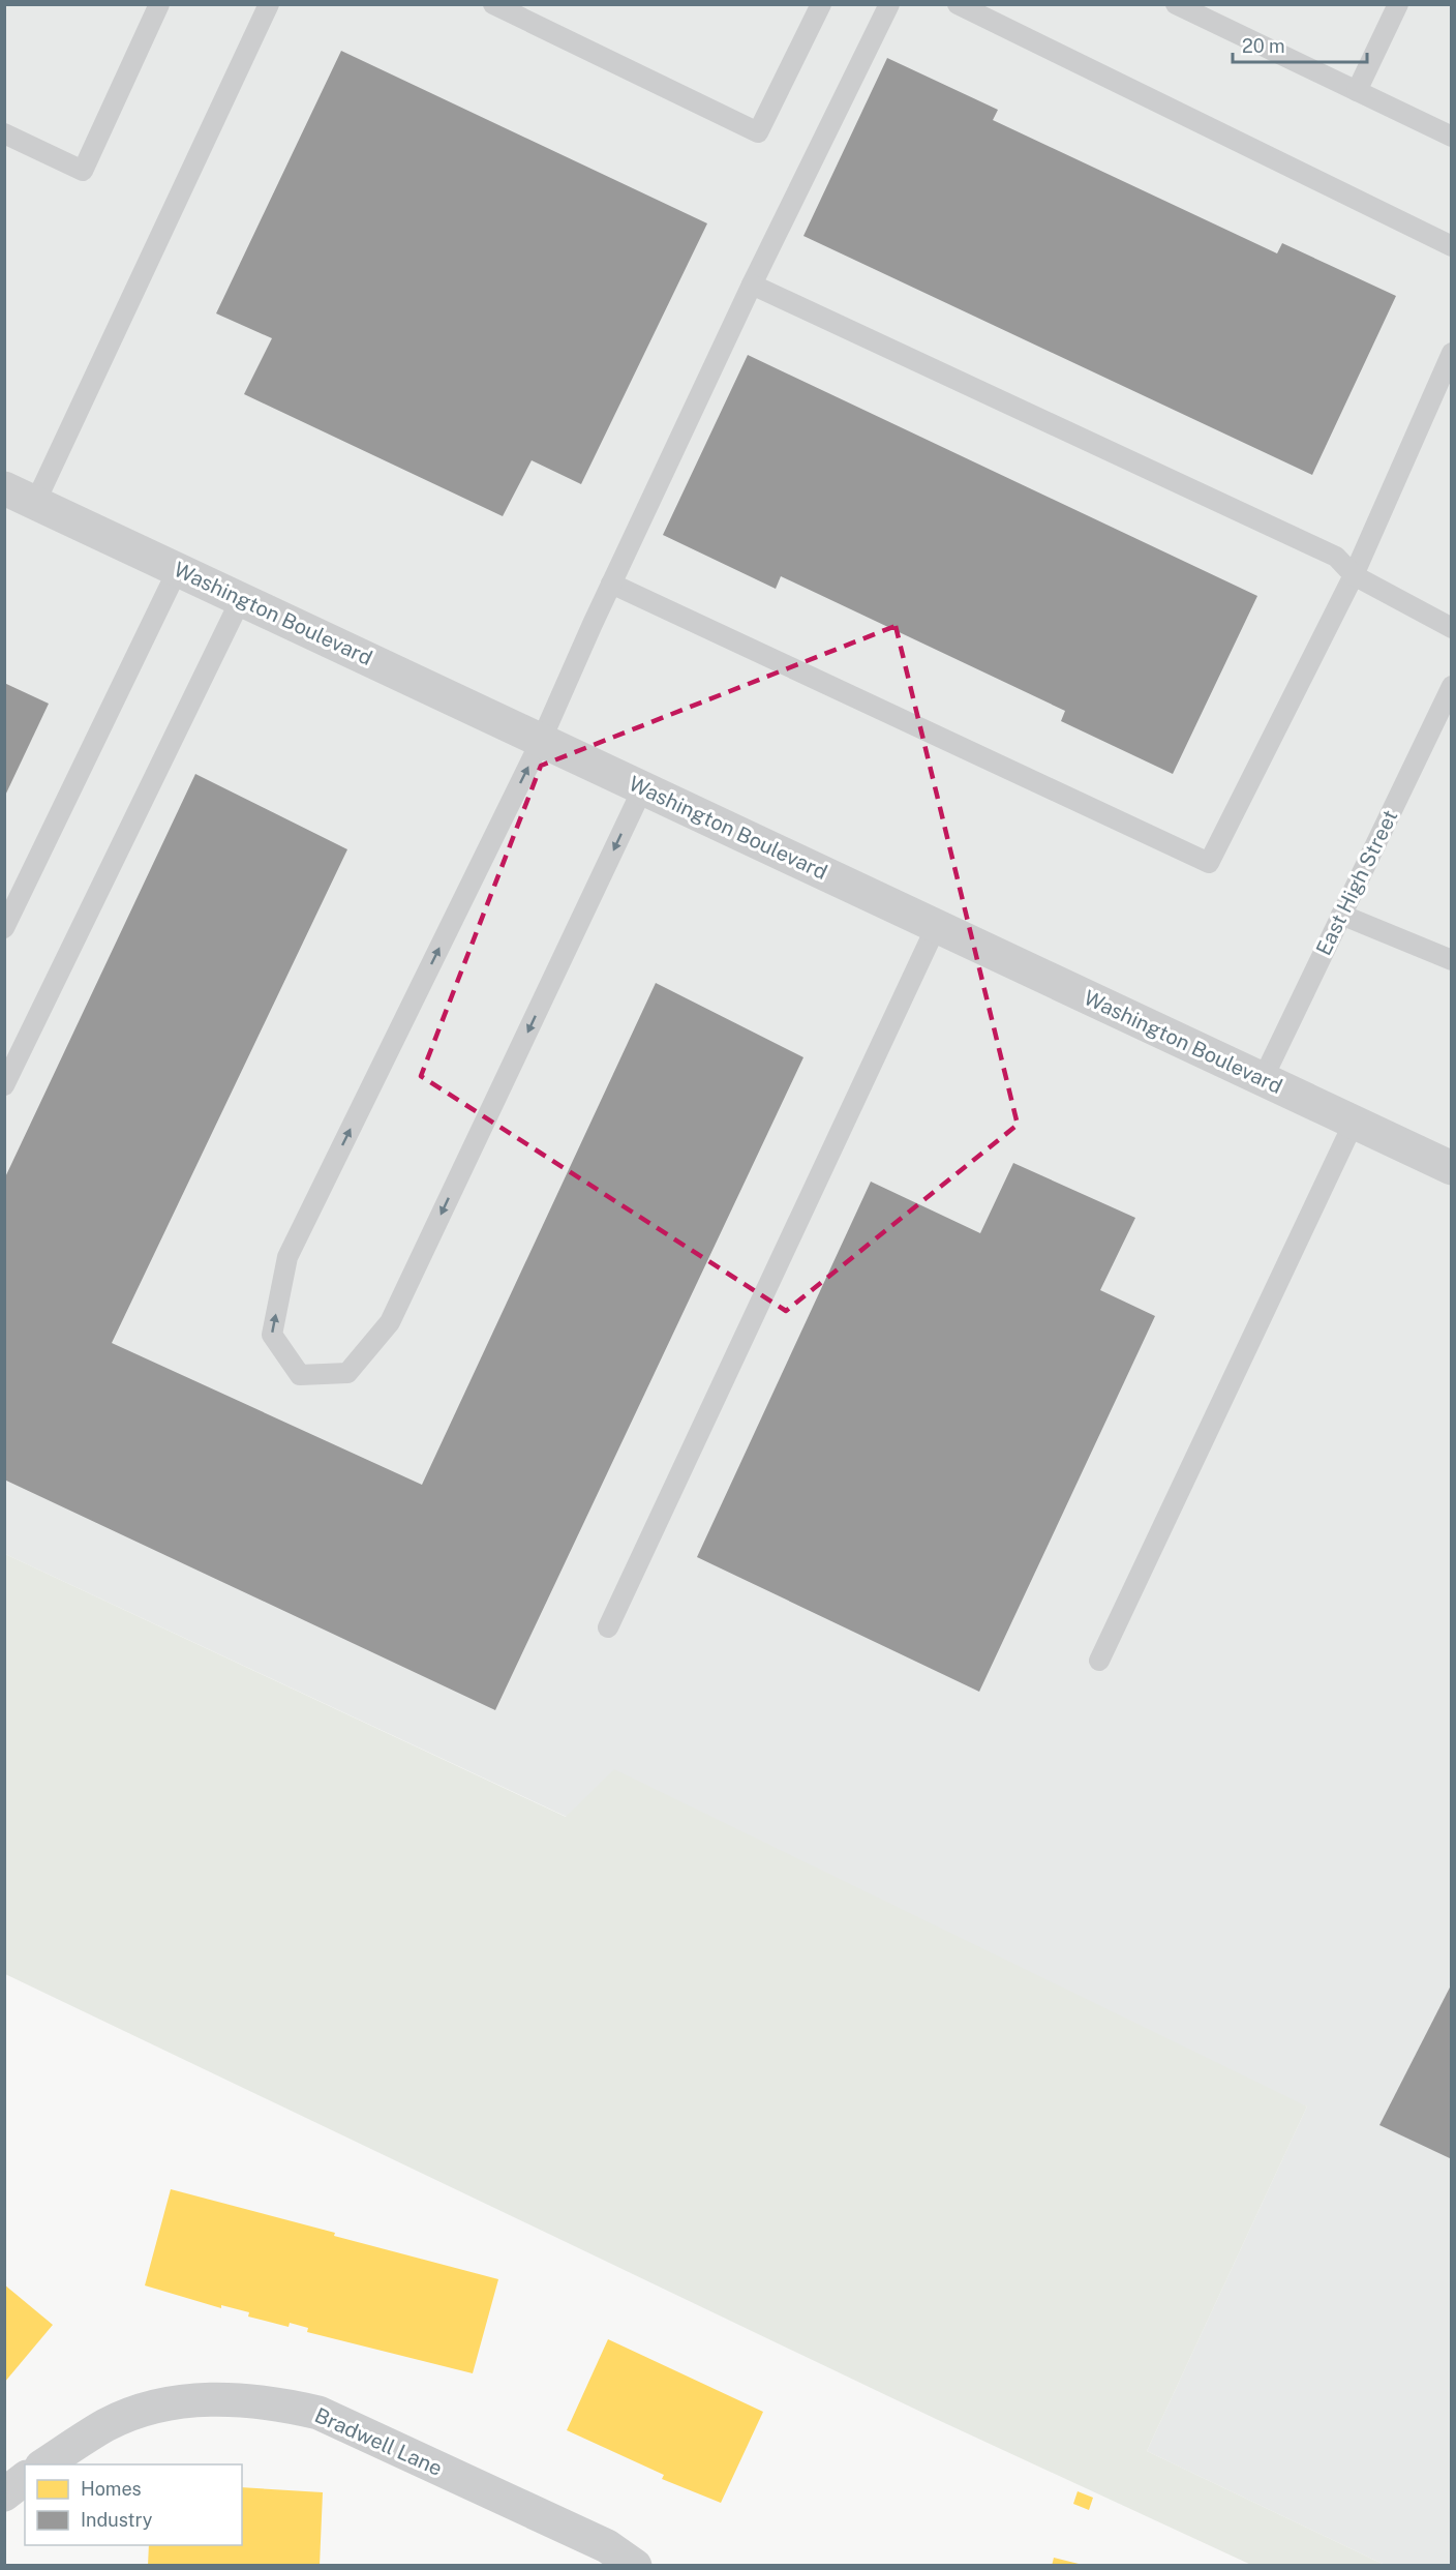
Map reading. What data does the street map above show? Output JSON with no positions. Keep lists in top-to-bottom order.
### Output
{
  "streets": {
    "street": ["Washington Boulevard", "Bradwell Lane"],
    "lane": ["East High Street"]
  },
  "crossings": [
    ["Washington Boulevard", "East High Street"]
  ],
  "legend": ["Homes", "Industry"],
  "scale_bar": "20 m"
}
